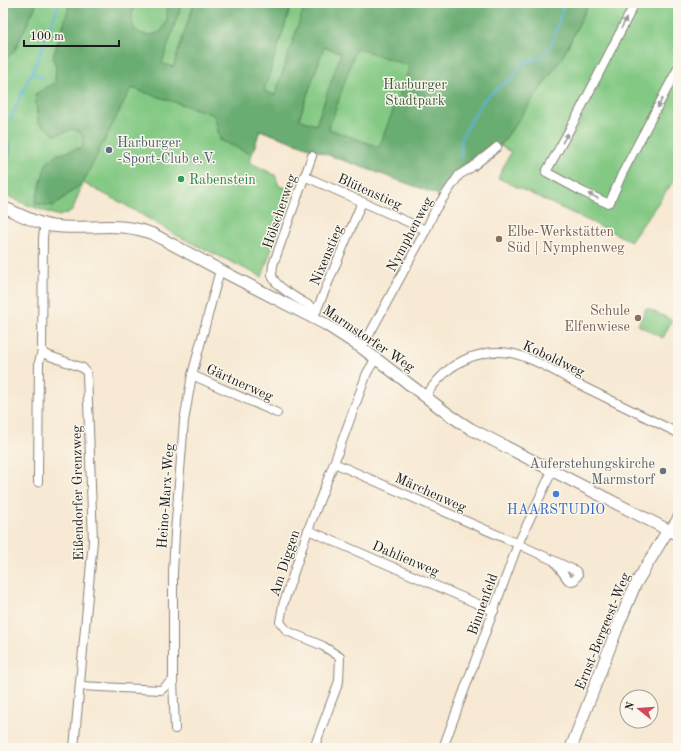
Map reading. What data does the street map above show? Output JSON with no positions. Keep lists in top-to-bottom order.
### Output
{
  "streets": {
    "street": [
      "Blütenstieg",
      "Hölscherweg",
      "Nymphenweg",
      "Nixenstieg",
      "Marmstorfer Weg",
      "Koboldweg",
      "Gärtnerweg",
      "Märchenweg",
      "Eißendorfer Grenzweg",
      "Heino-Marx-Weg",
      "Dahlienweg",
      "Am Diggen",
      "Binnenfeld",
      "Ernst-Bergeest-Weg"
    ]
  },
  "crossings": [
    ["Blütenstieg", "Hölscherweg"],
    ["Blütenstieg", "Nymphenweg"],
    ["Blütenstieg", "Nixenstieg"],
    ["Hölscherweg", "Marmstorfer Weg"],
    ["Nymphenweg", "Marmstorfer Weg"],
    ["Nixenstieg", "Marmstorfer Weg"],
    ["Marmstorfer Weg", "Koboldweg"],
    ["Marmstorfer Weg", "Heino-Marx-Weg"],
    ["Marmstorfer Weg", "Am Diggen"],
    ["Marmstorfer Weg", "Binnenfeld"],
    ["Marmstorfer Weg", "Ernst-Bergeest-Weg"],
    ["Gärtnerweg", "Heino-Marx-Weg"],
    ["Märchenweg", "Am Diggen"],
    ["Märchenweg", "Binnenfeld"],
    ["Dahlienweg", "Am Diggen"],
    ["Dahlienweg", "Binnenfeld"]
  ],
  "parks": ["Harburger Stadtpark"],
  "places": [
    "Harburger -Sport-Club e.V.",
    "Rabenstein",
    "Elbe-Werkstätten Süd | Nymphenweg",
    "Schule Elfenwiese",
    "Auferstehungskirche Marmstorf",
    "HAARSTUDIO"
  ],
  "scale_bar": "100 m",
  "north": "left"
}
